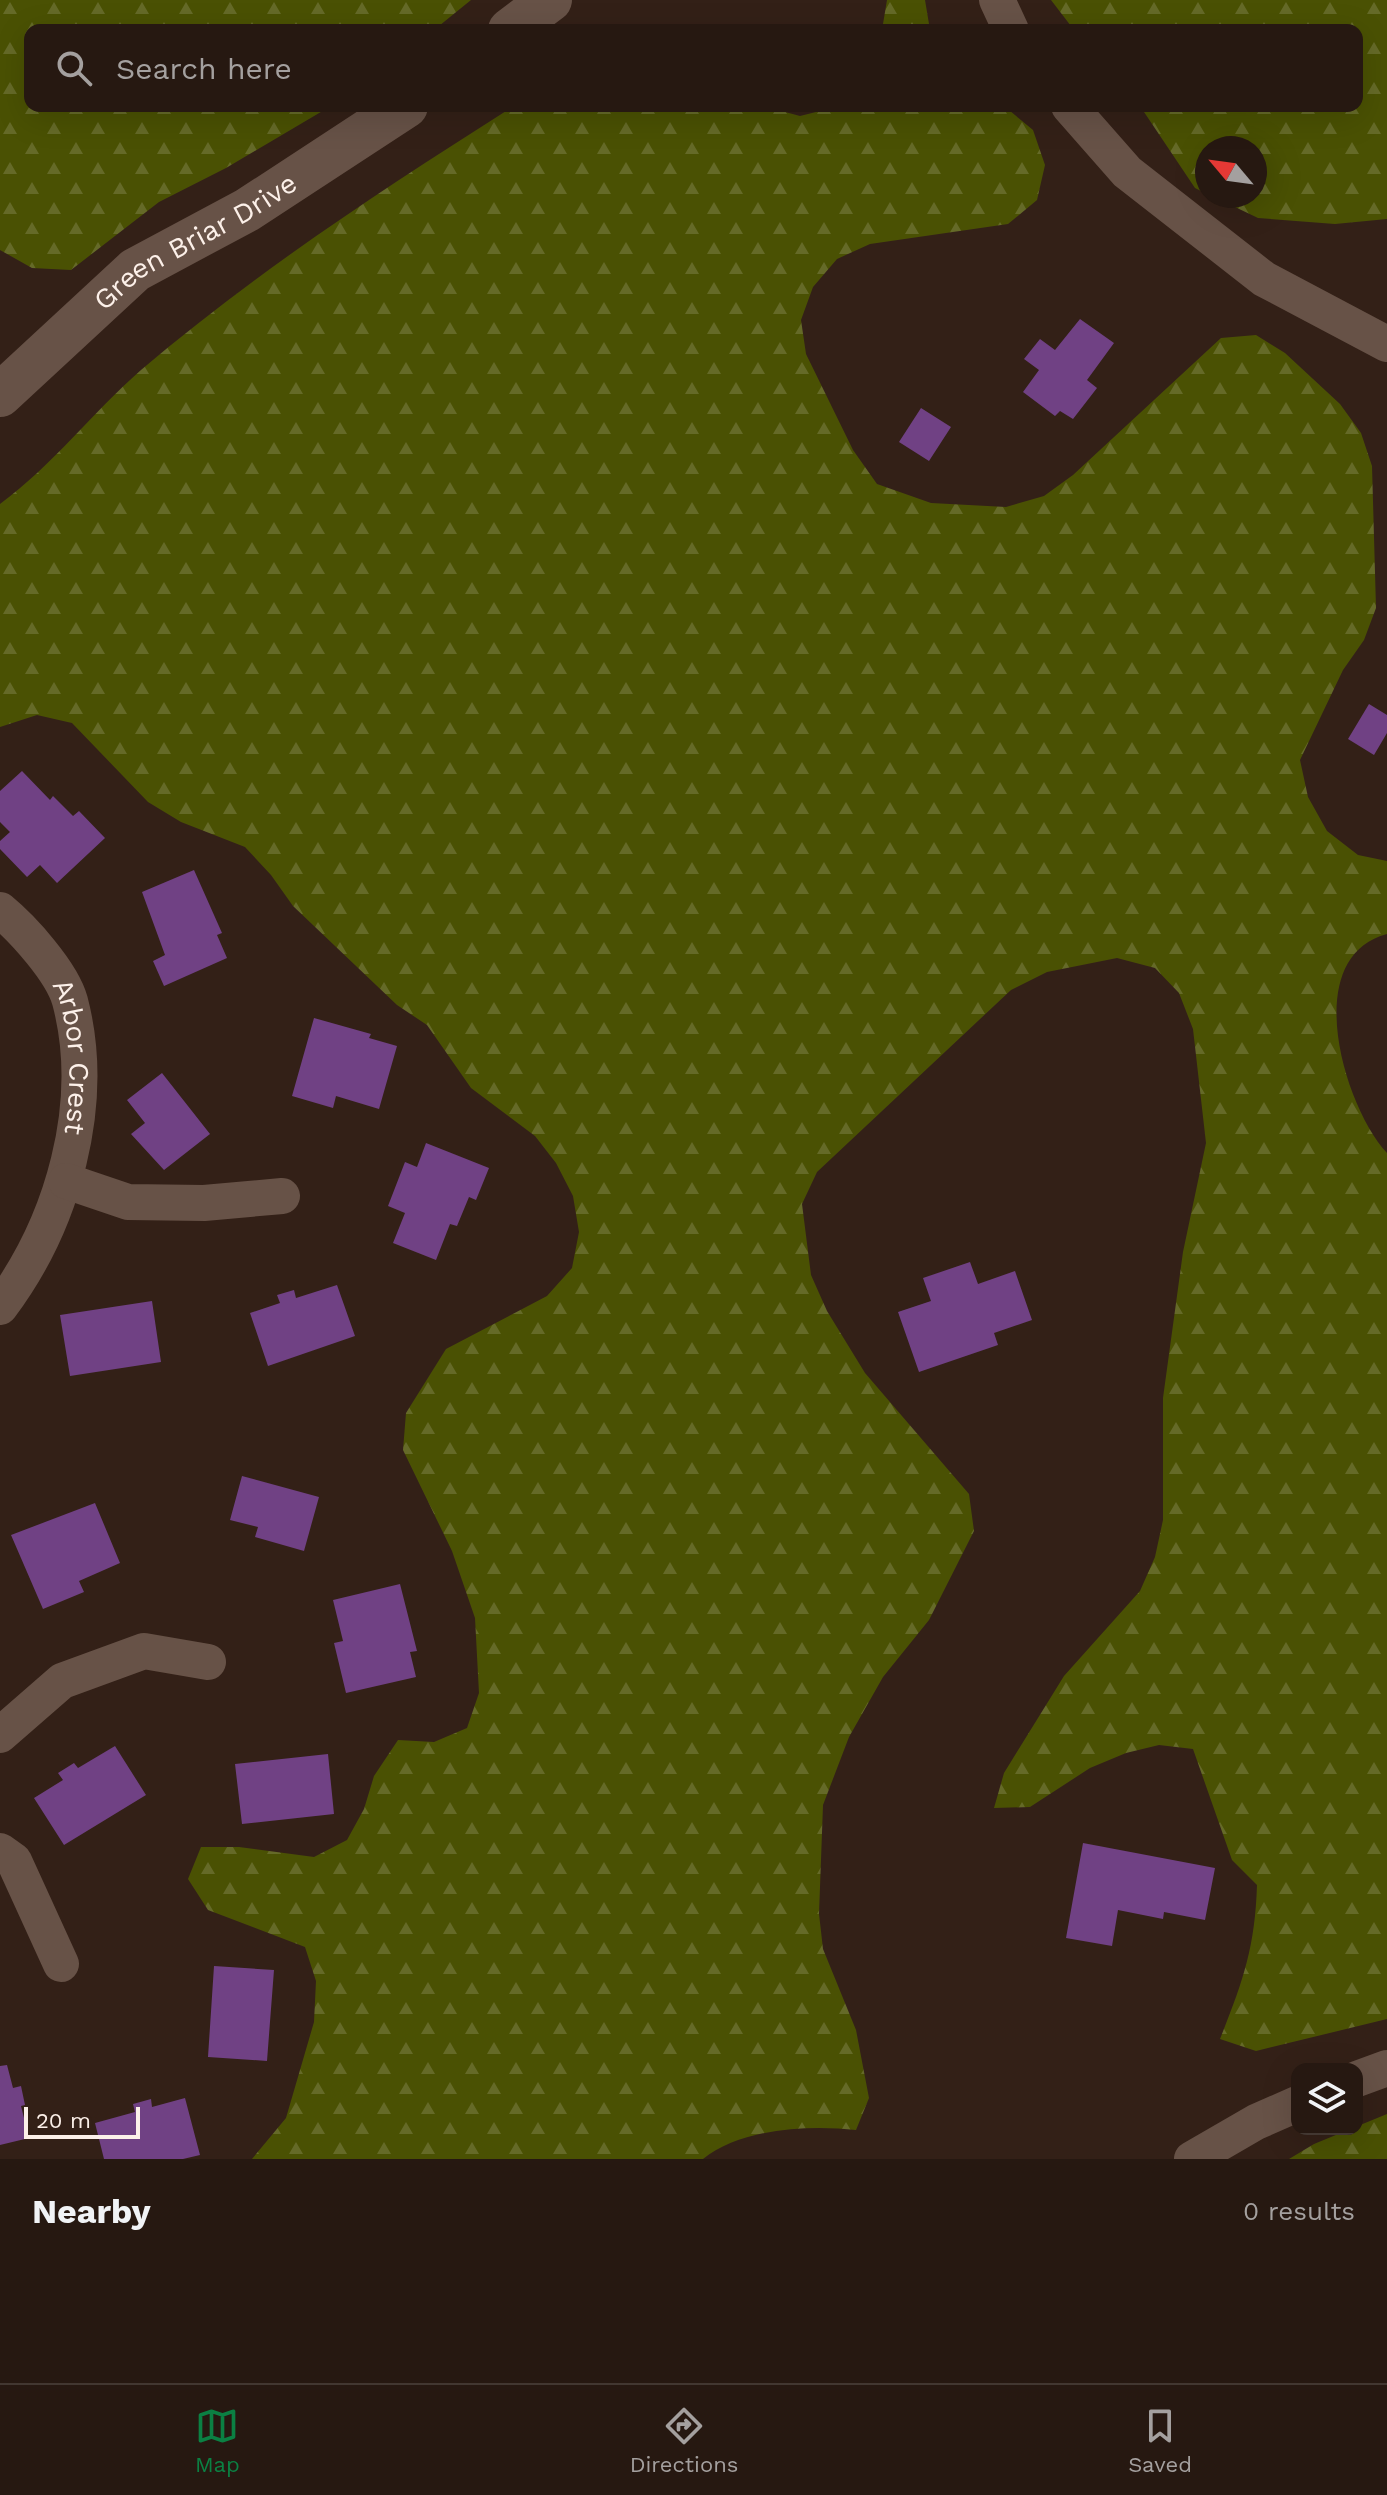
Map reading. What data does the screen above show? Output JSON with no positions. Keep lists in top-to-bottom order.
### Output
{
  "streets": {
    "street": ["Green Briar Drive", "Arbor Crest"]
  },
  "scale_bar": "20 m",
  "north": "top left",
  "page": {
    "search": "Search here",
    "scale": "20 m",
    "heading": ["Nearby", "0 results"],
    "nav": ["Map", "Directions", "Saved"]
  }
}
